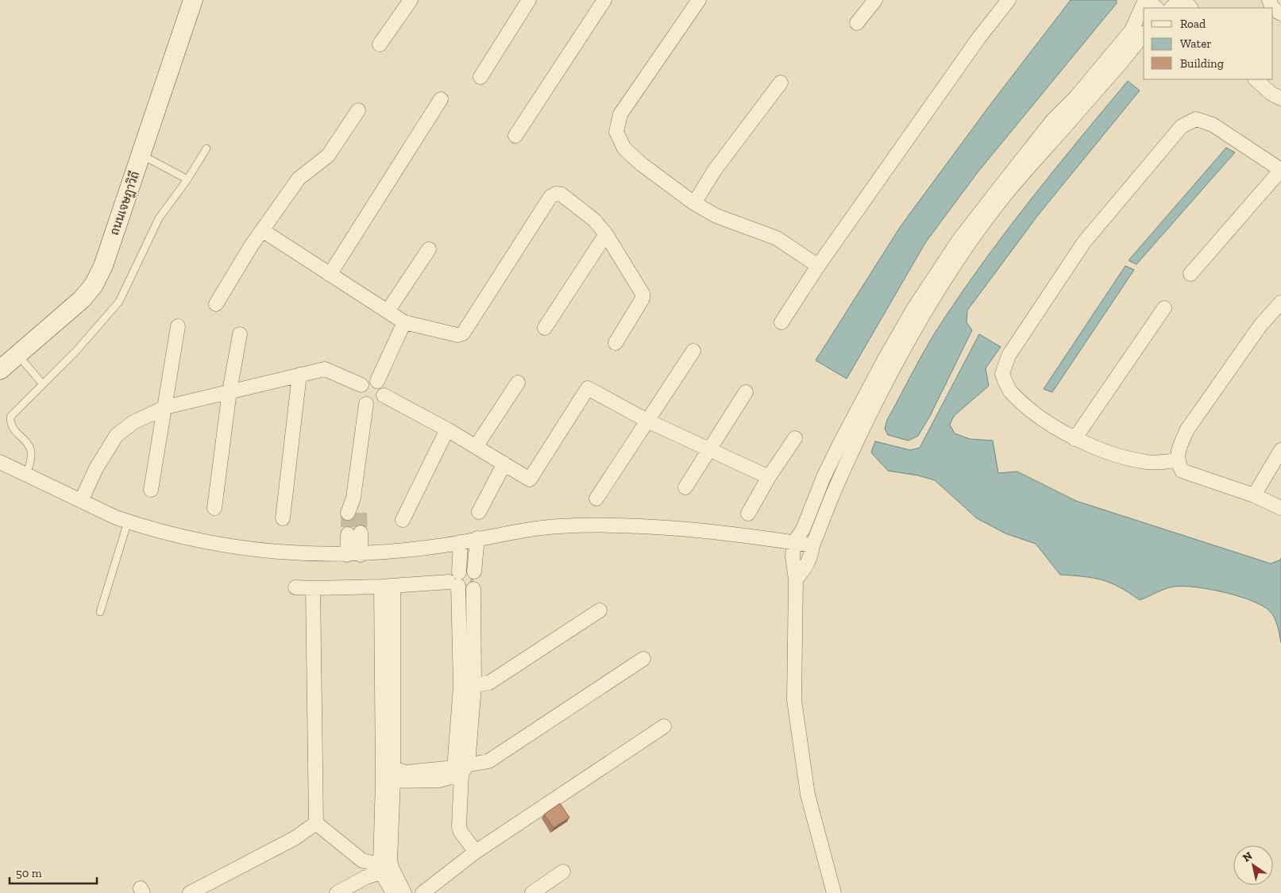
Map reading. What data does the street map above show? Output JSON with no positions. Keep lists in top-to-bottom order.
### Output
{
  "streets": {
    "street": ["ถนนเจษฎาวิถี"]
  },
  "legend": ["Road", "Water", "Building"],
  "scale_bar": "50 m",
  "north": "top left"
}
